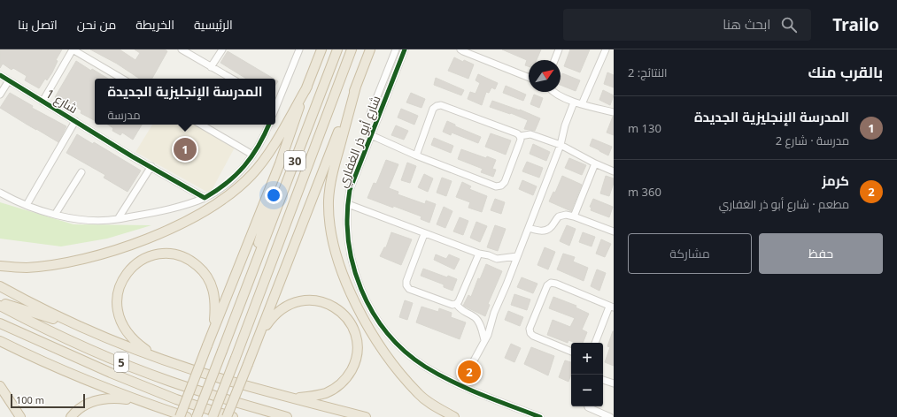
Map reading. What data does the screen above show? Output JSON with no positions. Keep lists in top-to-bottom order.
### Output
{
  "streets": {
    "highway": ["30", "5"],
    "street": ["شارع 1", "شارع أبو ذر الغفاري"]
  },
  "scale_bar": "100 m",
  "north": "top right",
  "page": {
    "header": "Trailo",
    "search": "ابحث هنا",
    "nav": [
      "الرئيسية",
      "الخريطة",
      "من نحن",
      "اتصل بنا"
    ],
    "heading": ["بالقرب منك", "النتائج: 2"],
    "popup": ["المدرسة الإنجليزية الجديدة", "مدرسة"],
    "list": [
      {
        "mark": "1",
        "name": "المدرسة الإنجليزية الجديدة",
        "note": "مدرسة · شارع 2",
        "value": "130 m"
      },
      {
        "mark": "2",
        "name": "كرمز",
        "note": "مطعم · شارع أبو ذر الغفاري",
        "value": "360 m"
      }
    ],
    "pins": ["1", "2"],
    "buttons": ["حفظ", "مشاركة"],
    "map_buttons": ["+", "−"],
    "scale": "100 m"
  }
}
